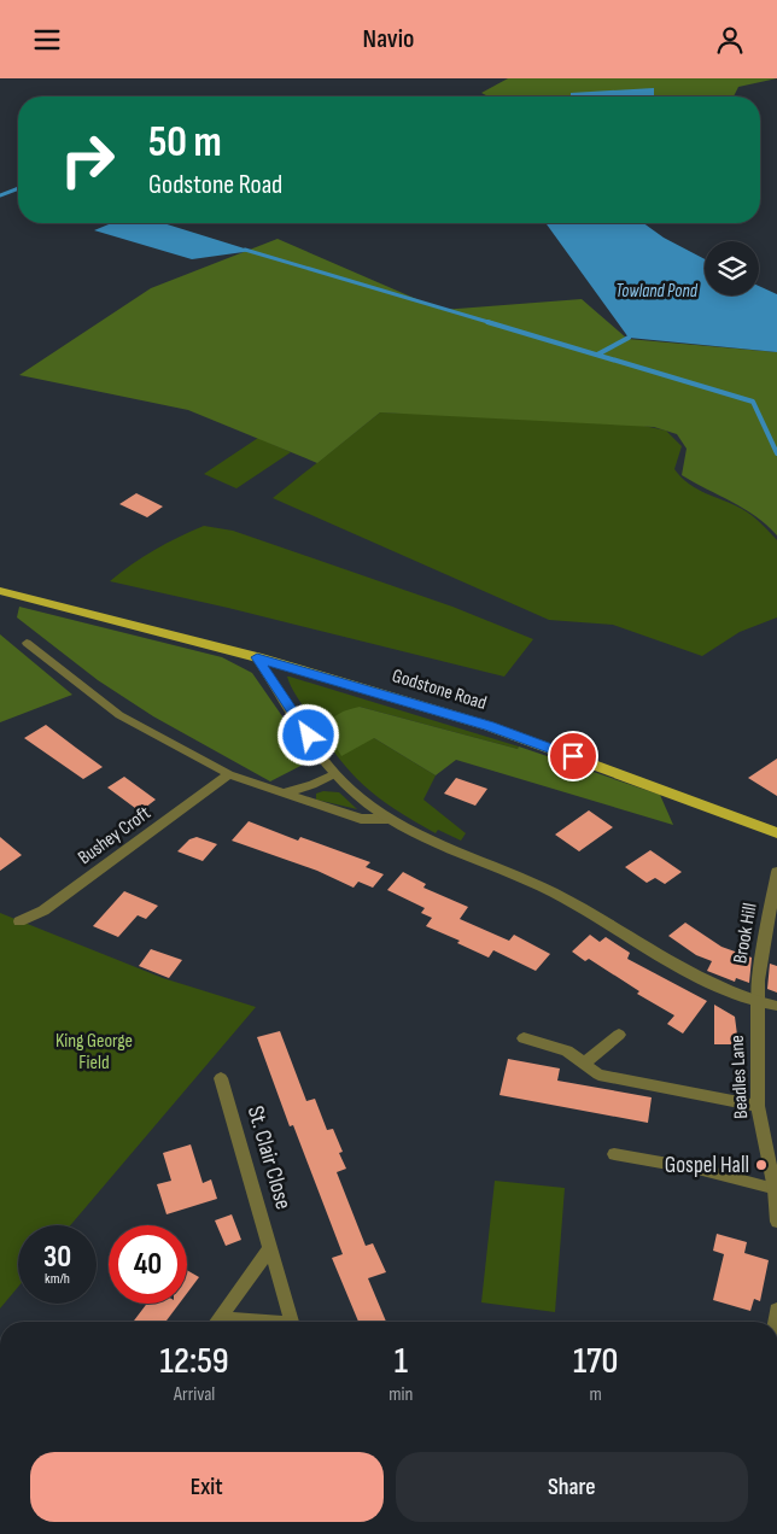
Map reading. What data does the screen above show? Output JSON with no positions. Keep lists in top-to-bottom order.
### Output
{
  "streets": {
    "main road": ["Godstone Road"],
    "street": [
      "Bushey Croft",
      "Brook Hill",
      "Beadles Lane",
      "St. Clair Close"
    ]
  },
  "crossings": [
    ["Brook Hill", "Beadles Lane"]
  ],
  "water": ["Towland Pond"],
  "parks": ["King George Field"],
  "places": ["Gospel Hall"],
  "page": {
    "header": "Navio",
    "turn": ["50 m", "Godstone Road"],
    "speed": "30 km/h",
    "limit": "40",
    "eta": [
      "12:59",
      "Arrival",
      "1",
      "min",
      "170",
      "m"
    ],
    "buttons": ["Exit", "Share"]
  }
}
